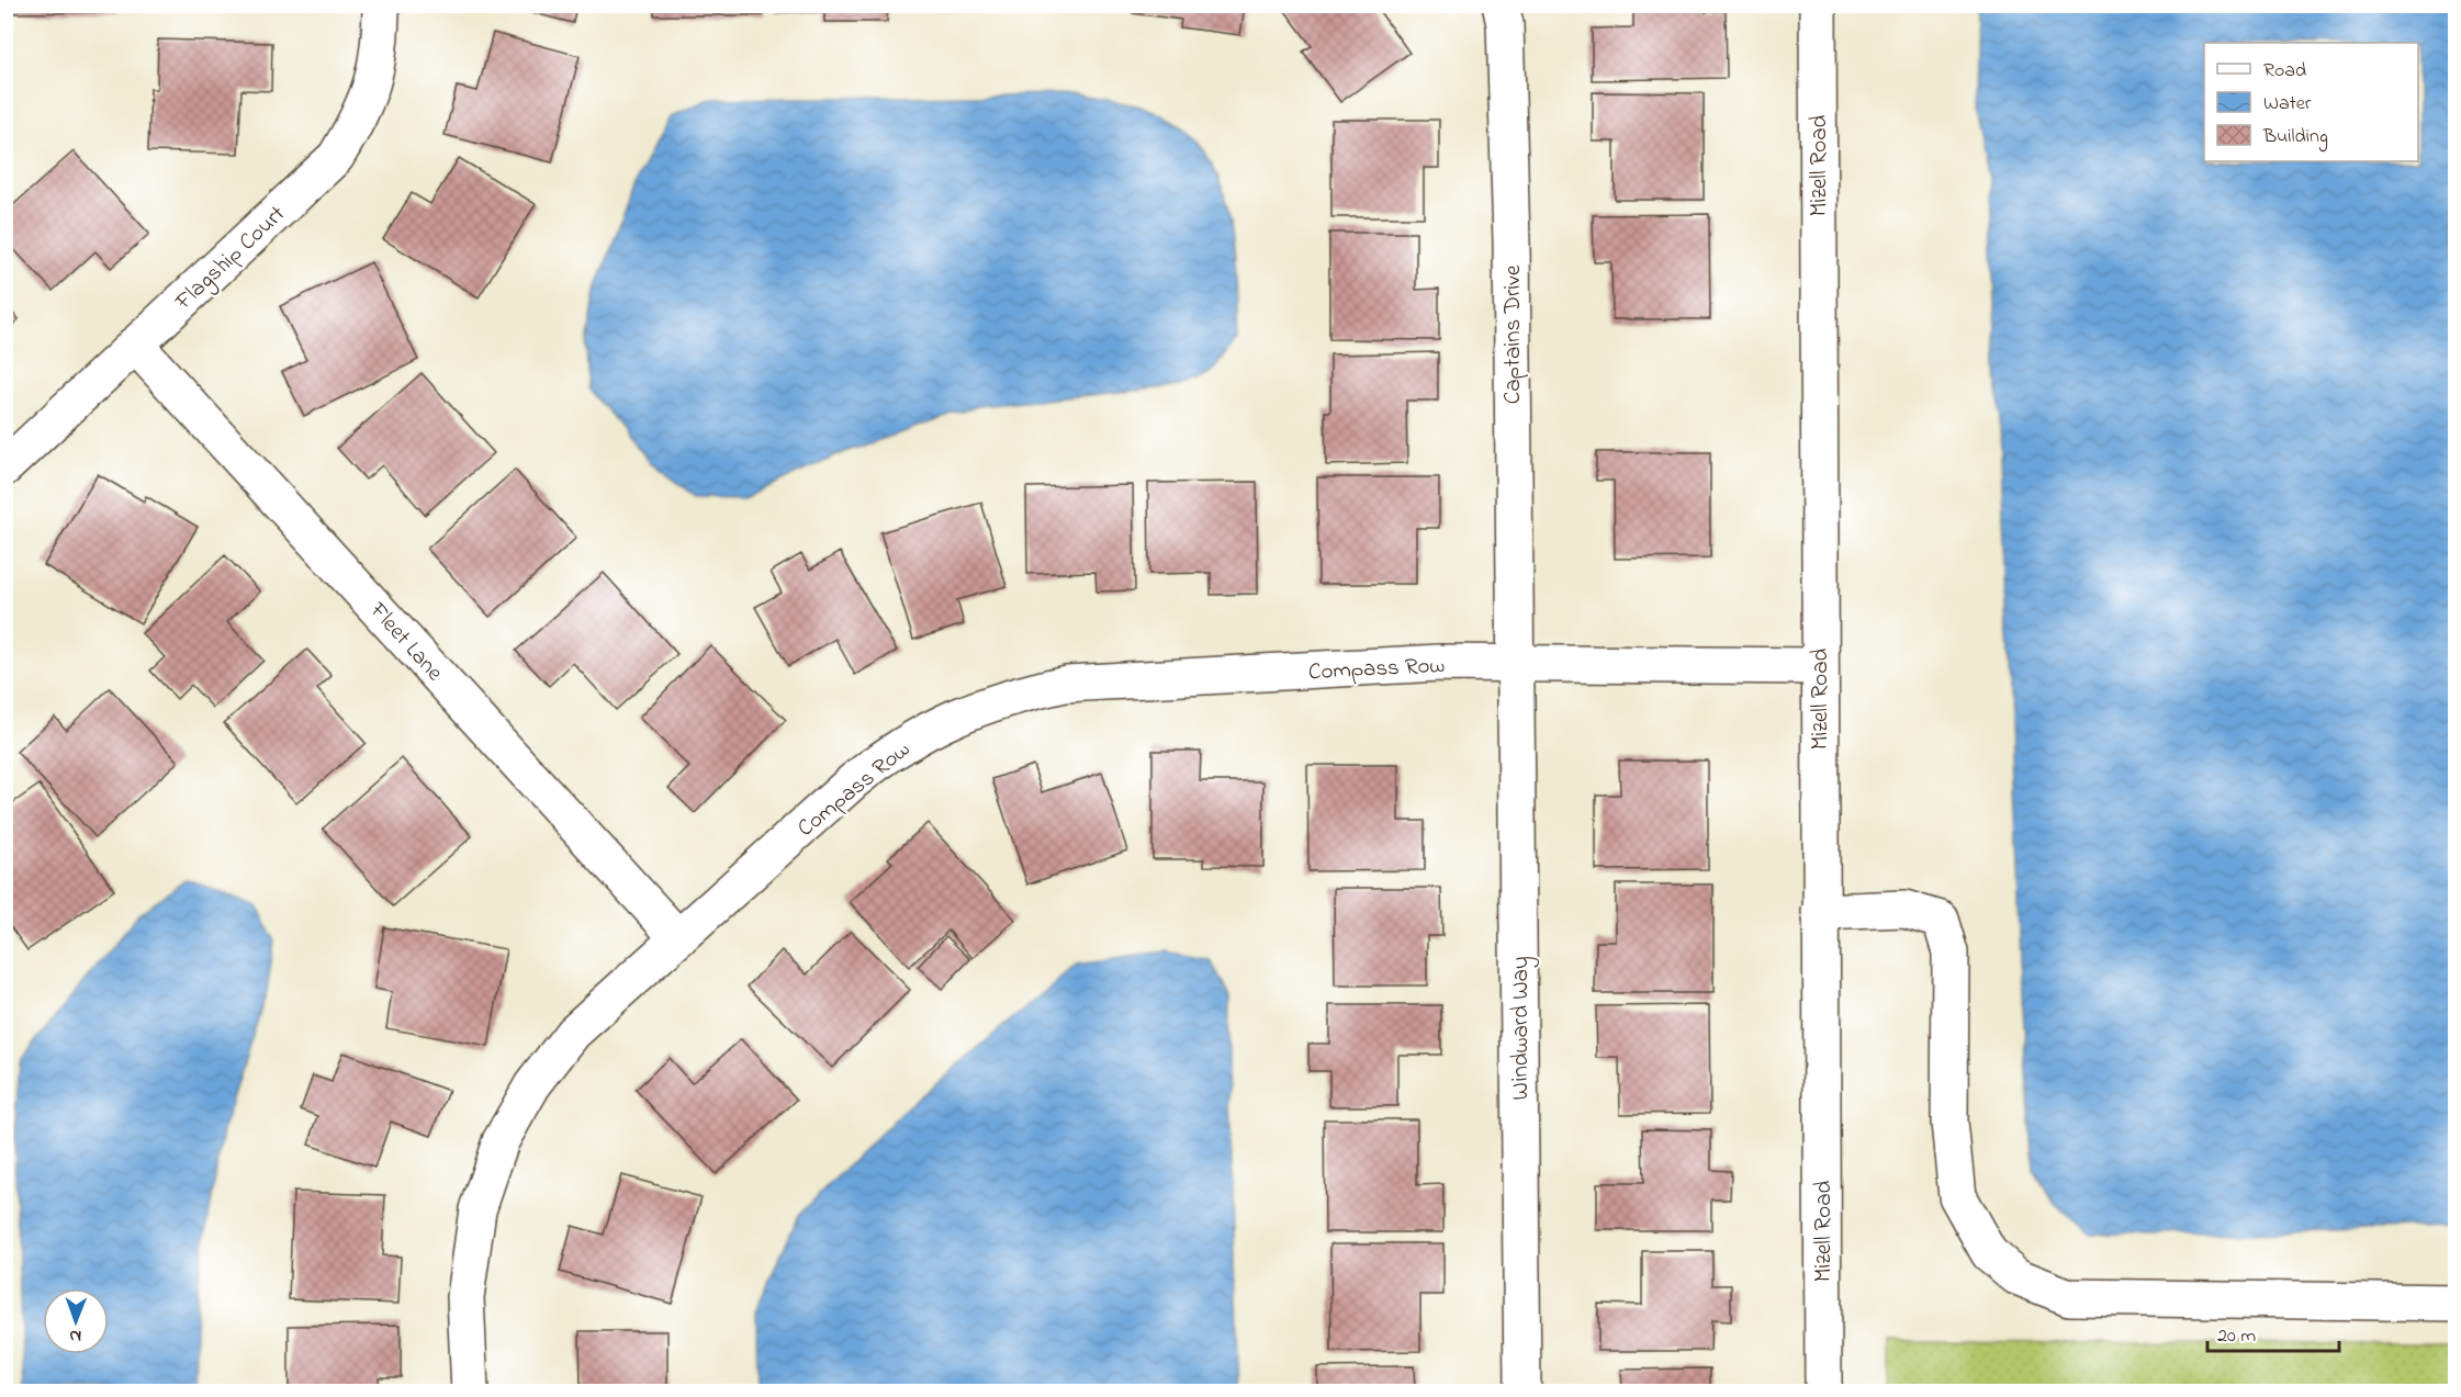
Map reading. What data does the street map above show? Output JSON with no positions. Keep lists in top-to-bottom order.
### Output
{
  "streets": {
    "street": [
      "Mizell Road",
      "Flagship Court",
      "Captains Drive",
      "Fleet Lane",
      "Compass Row",
      "Windward Way"
    ]
  },
  "crossings": [
    ["Mizell Road", "Compass Row"],
    ["Flagship Court", "Fleet Lane"],
    ["Captains Drive", "Compass Row"],
    ["Captains Drive", "Windward Way"],
    ["Fleet Lane", "Compass Row"],
    ["Compass Row", "Windward Way"]
  ],
  "legend": ["Road", "Water", "Building"],
  "scale_bar": "20 m",
  "north": "bottom"
}
